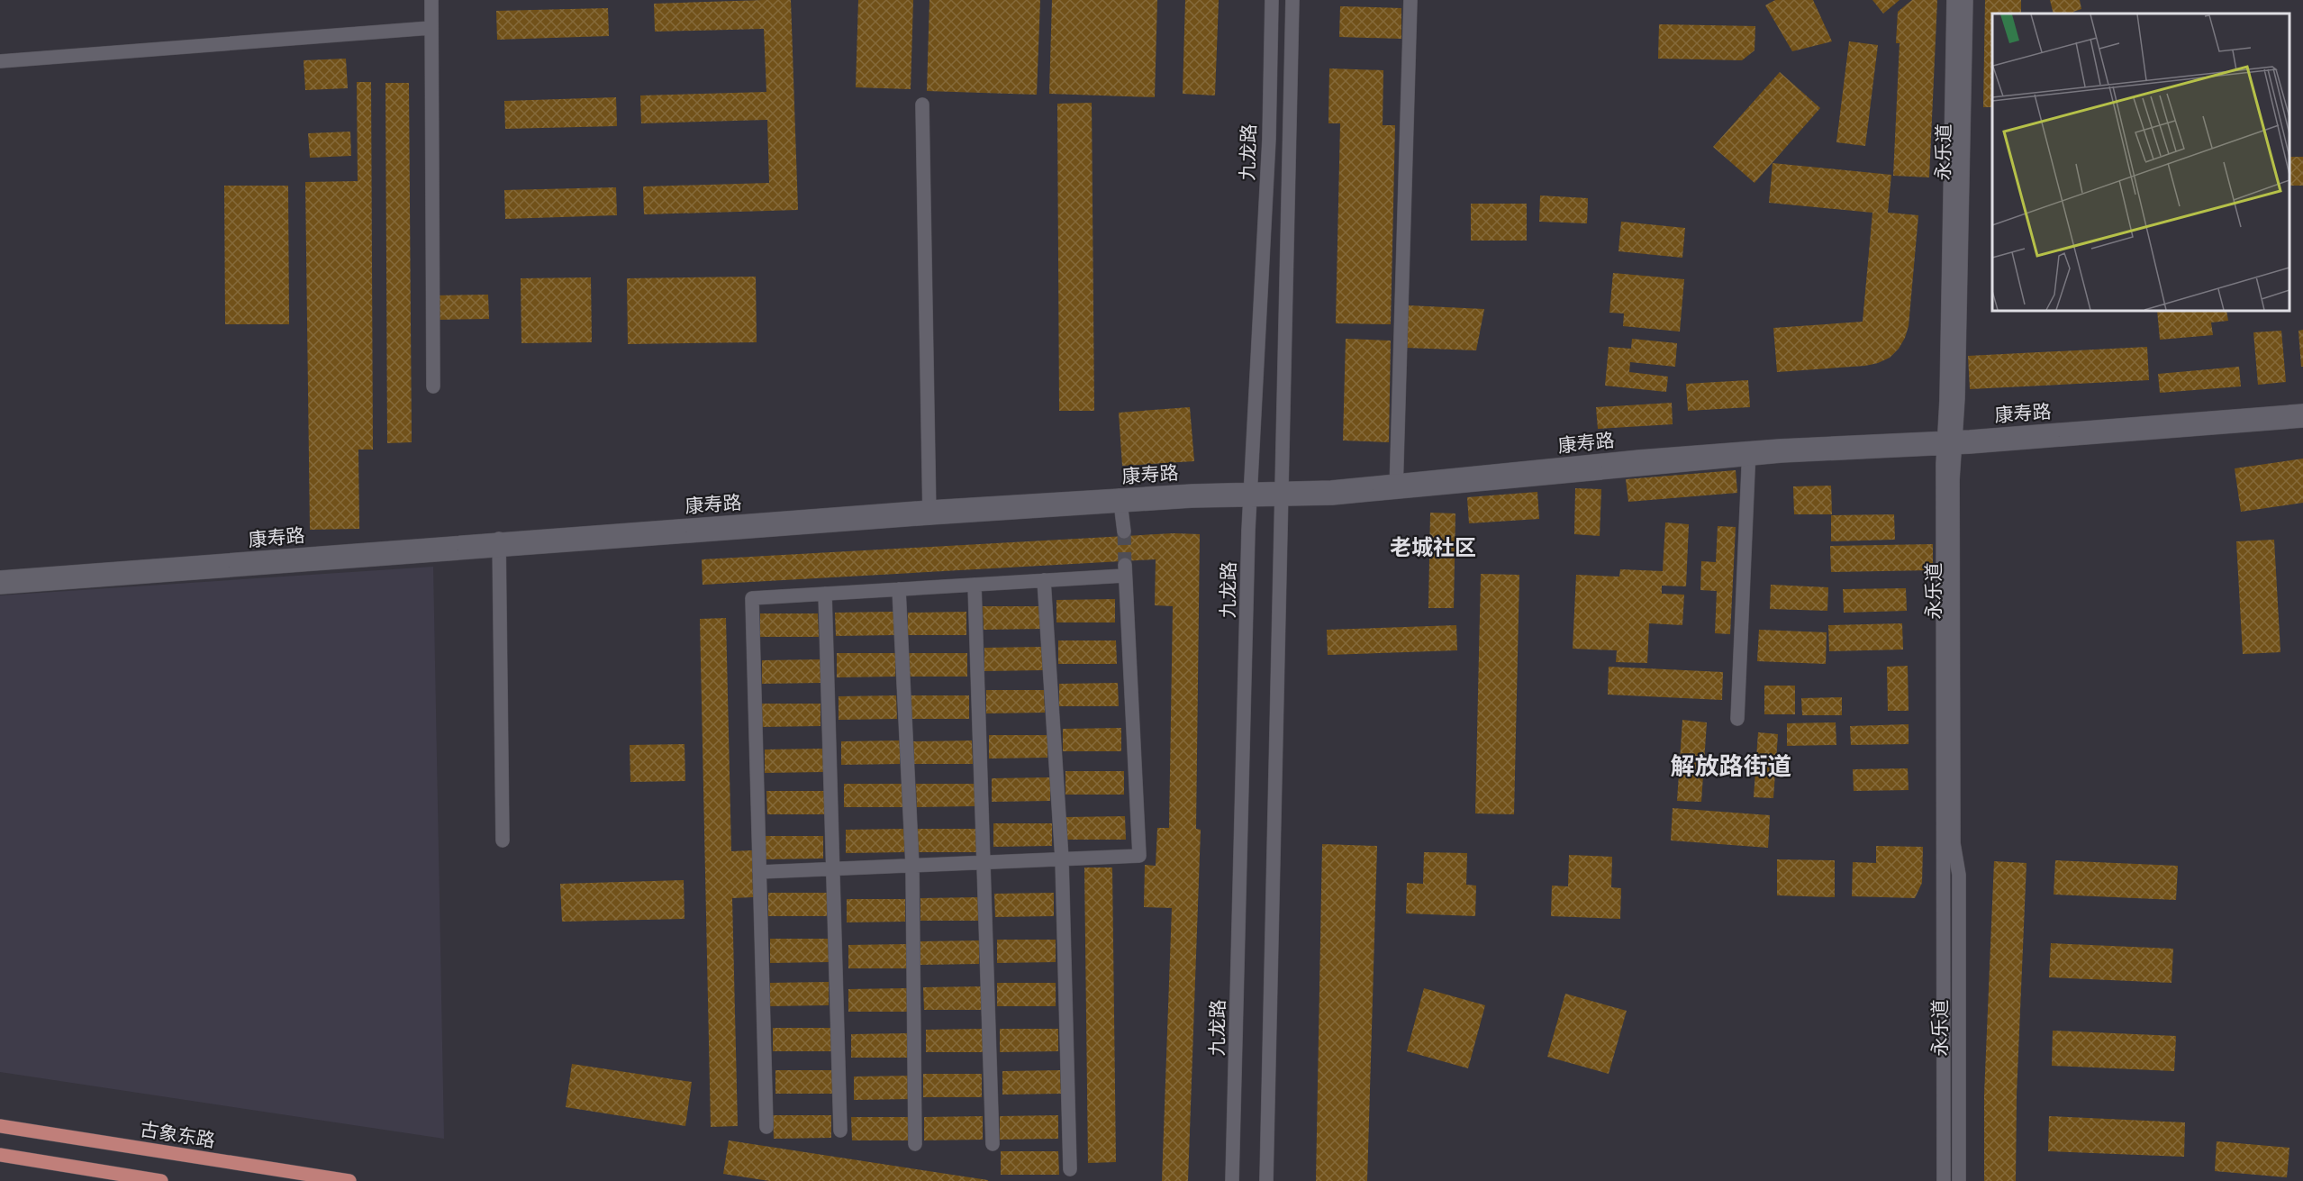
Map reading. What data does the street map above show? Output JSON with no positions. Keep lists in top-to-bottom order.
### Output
{
  "streets": {
    "main road": ["古象东路"],
    "street": ["九龙路", "永乐道", "康寿路"]
  },
  "crossings": [
    ["九龙路", "康寿路"],
    ["永乐道", "康寿路"]
  ],
  "districts": ["老城社区", "解放路街道"]
}
